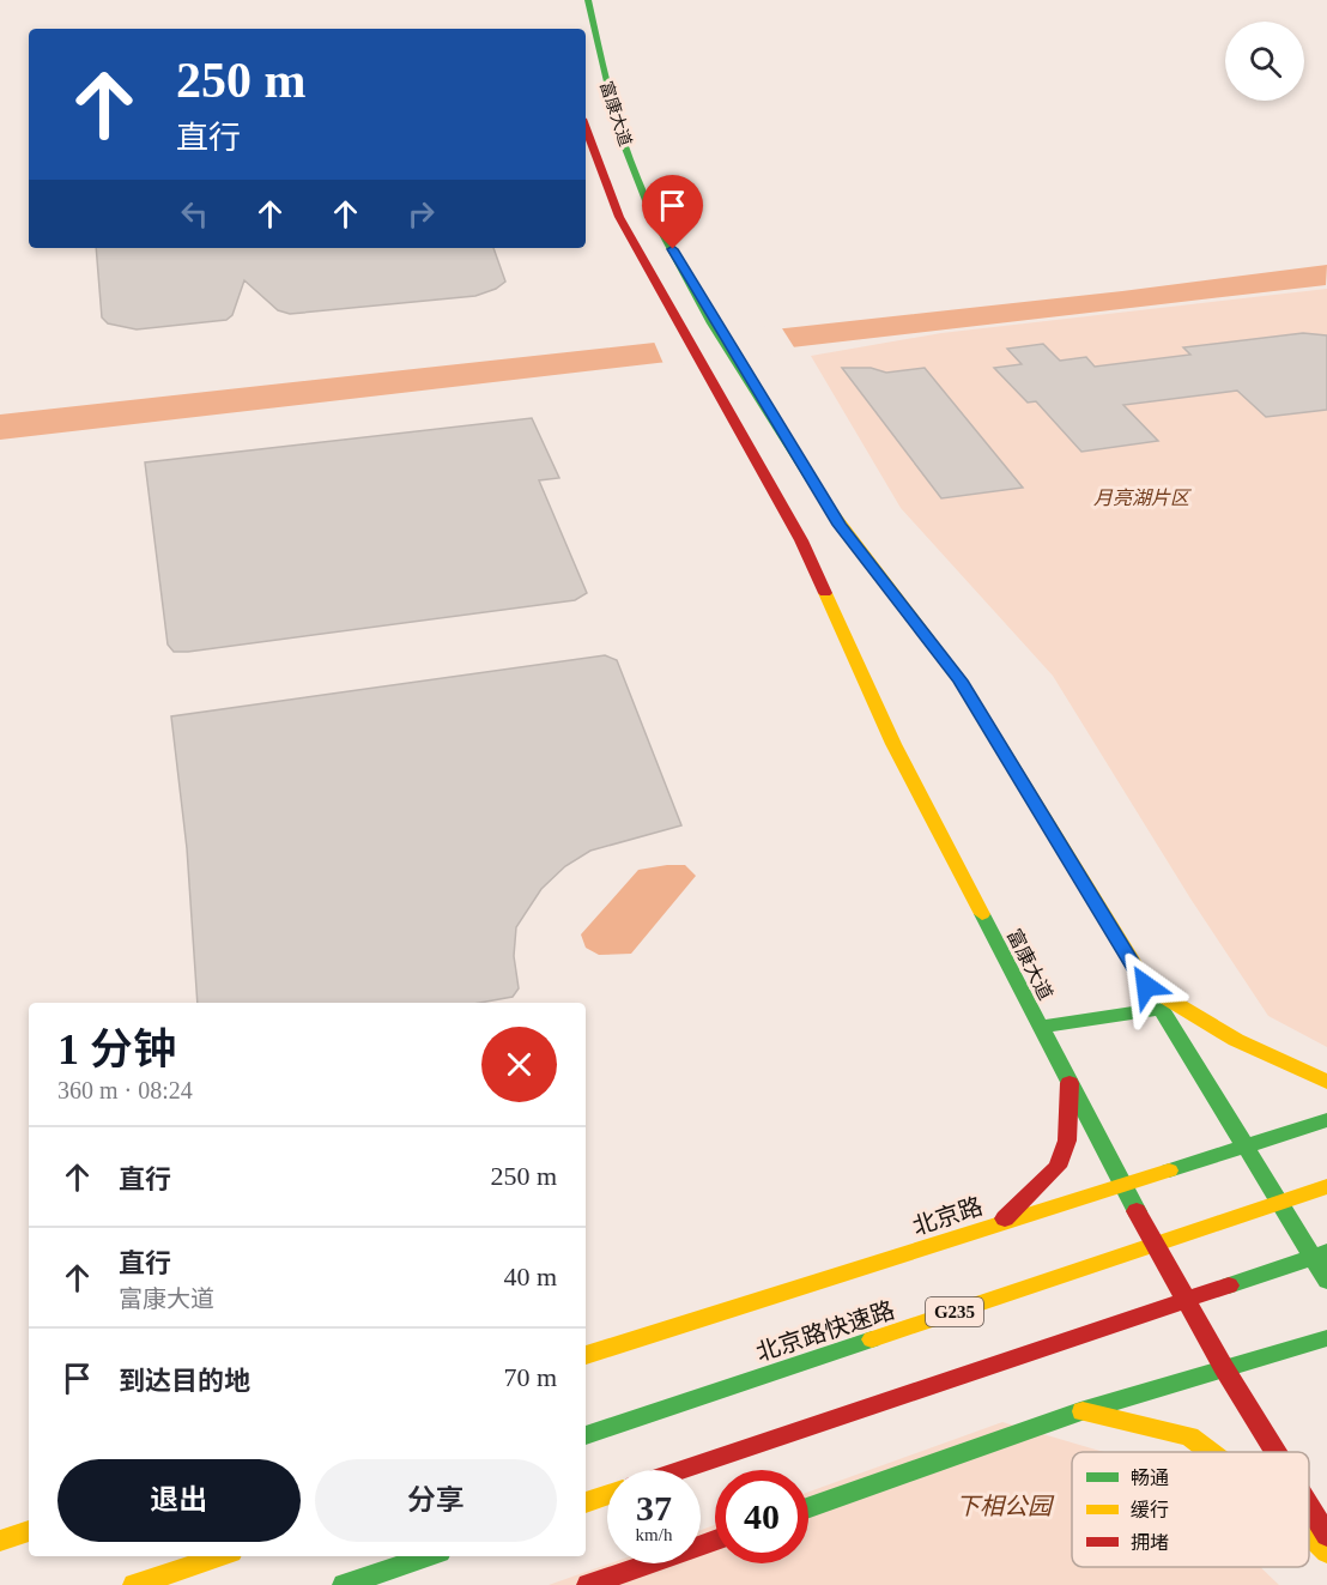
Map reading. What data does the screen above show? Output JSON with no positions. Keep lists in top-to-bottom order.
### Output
{
  "streets": {
    "main road": [
      "富康大道",
      "北京路",
      "G235",
      "北京路快速路"
    ]
  },
  "crossings": [
    ["富康大道", "北京路"]
  ],
  "parks": ["月亮湖片区", "下相公园"],
  "legend": ["畅通", "缓行", "拥堵"],
  "page": {
    "turn": ["250 m", "直行"],
    "heading": ["1 分钟", "360 m · 08:24"],
    "list": [
      {
        "name": "直行",
        "value": "250 m"
      },
      {
        "name": "直行",
        "note": "富康大道",
        "value": "40 m"
      },
      {
        "name": "到达目的地",
        "value": "70 m"
      }
    ],
    "buttons": ["退出", "分享"],
    "speed": "37 km/h",
    "limit": "40"
  }
}
